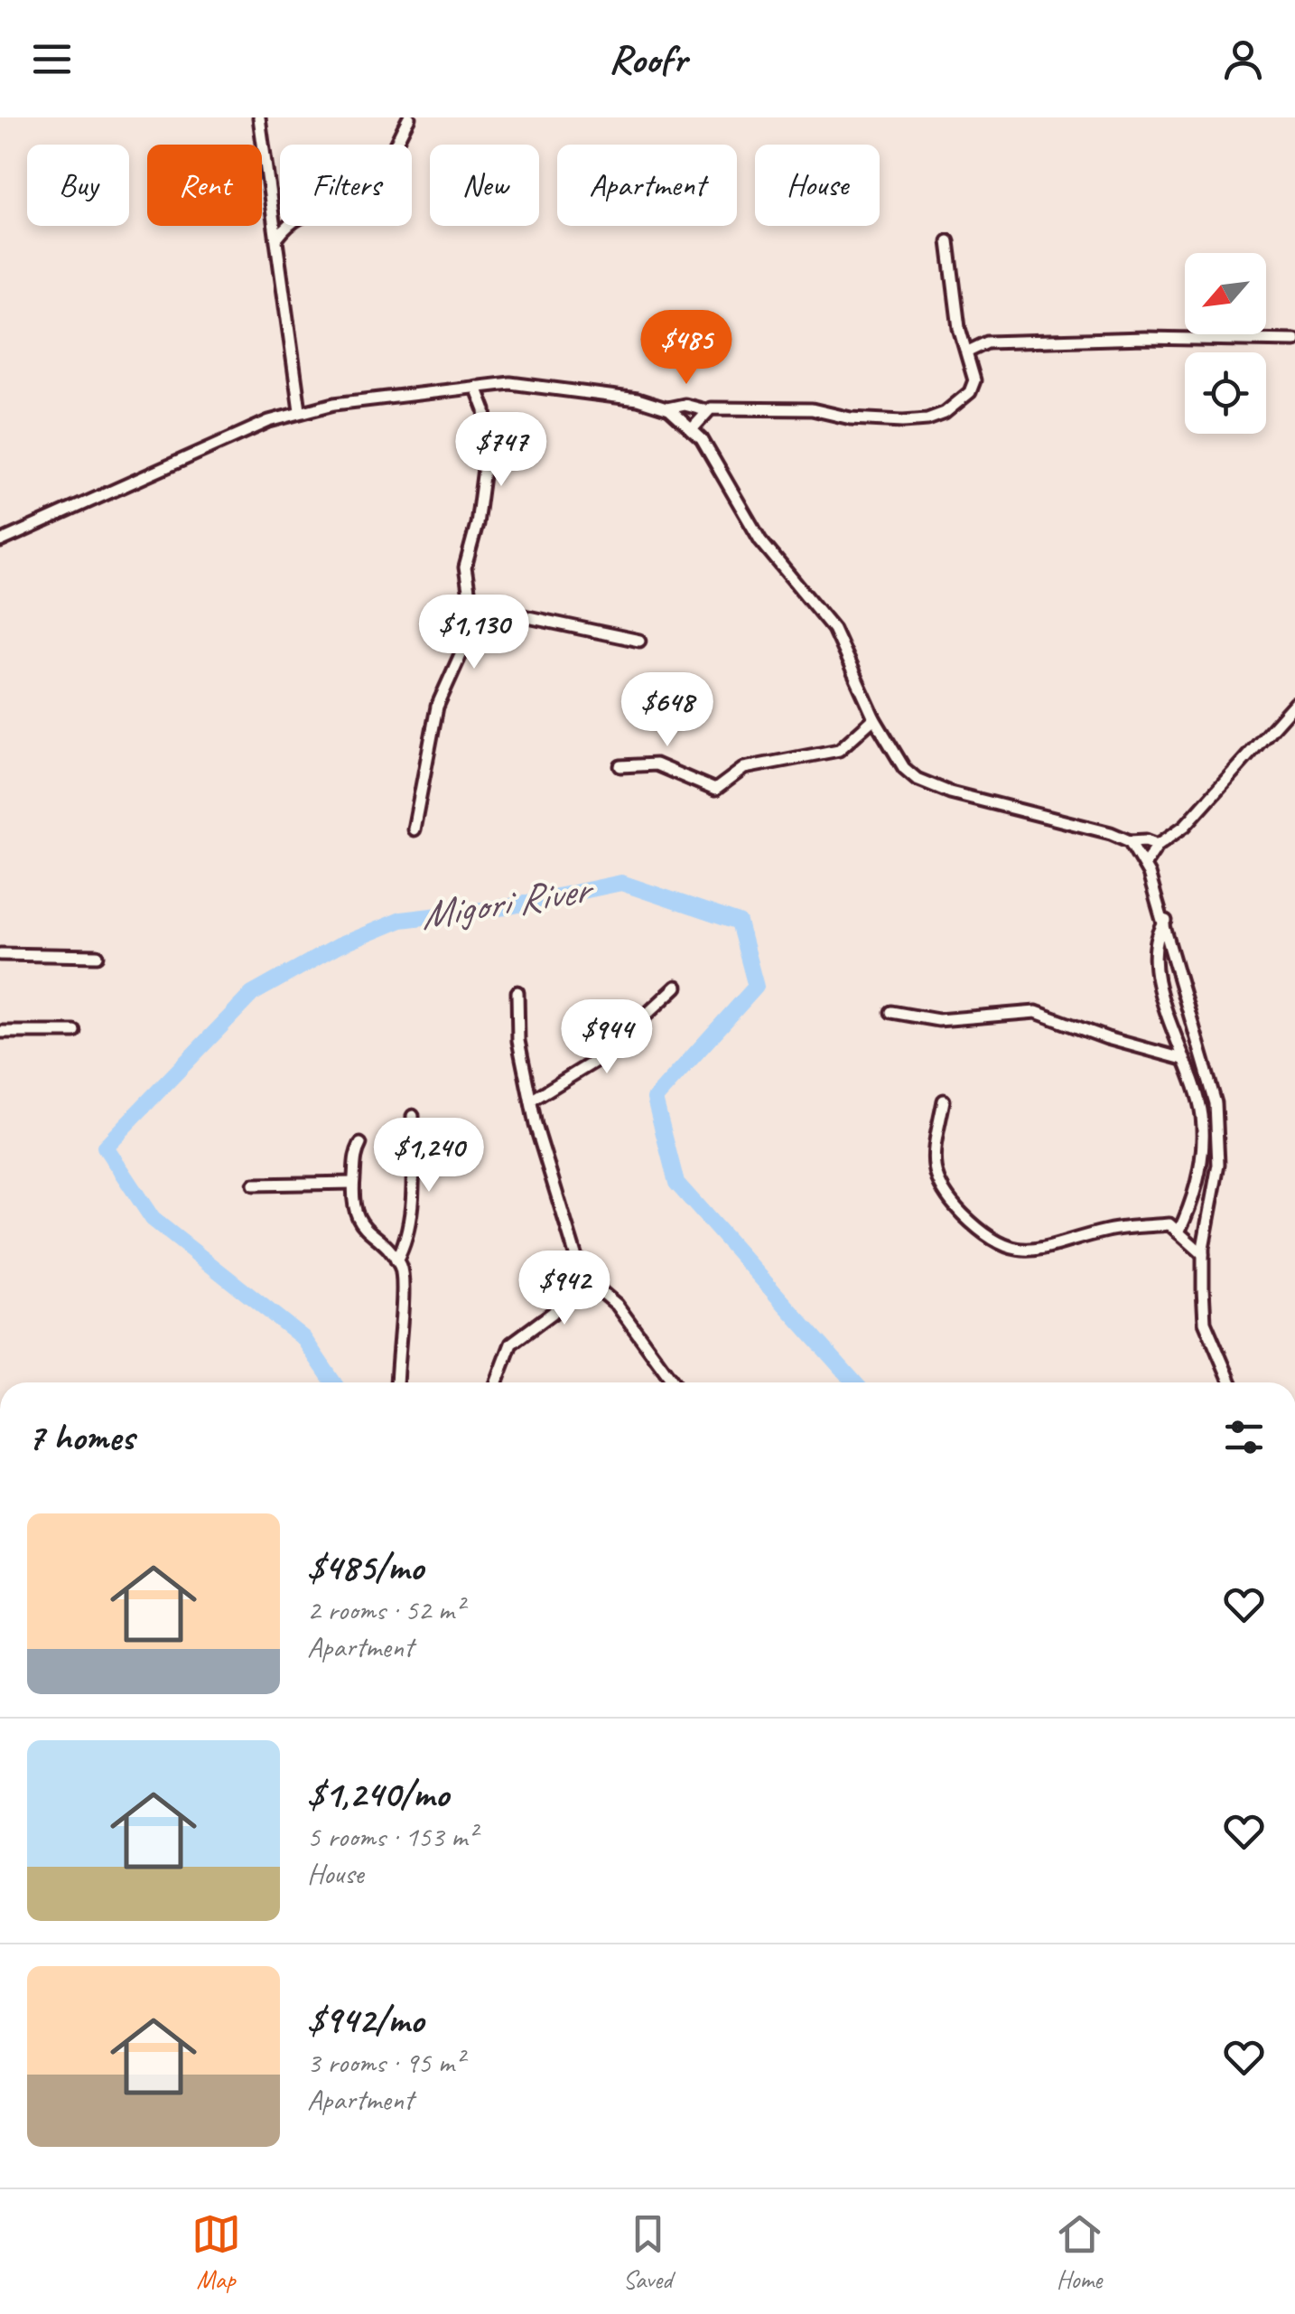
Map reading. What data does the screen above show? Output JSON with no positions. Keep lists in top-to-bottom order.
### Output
{
  "water": ["Migori River"],
  "north": "bottom left",
  "page": {
    "header": "Roofr",
    "chip": [
      "Buy",
      "Rent",
      "Filters",
      "New",
      "Apartment",
      "House"
    ],
    "price": [
      "$485",
      "$747",
      "$1,130",
      "$648",
      "$944",
      "$1,240",
      "$942"
    ],
    "heading": "7 homes",
    "list": [
      {
        "name": "$485/mo",
        "note": "2 rooms · 52 m² · Apartment"
      },
      {
        "name": "$1,240/mo",
        "note": "5 rooms · 153 m² · House"
      },
      {
        "name": "$942/mo",
        "note": "3 rooms · 95 m² · Apartment"
      }
    ],
    "tabs": ["Map", "Saved", "Home"]
  }
}
